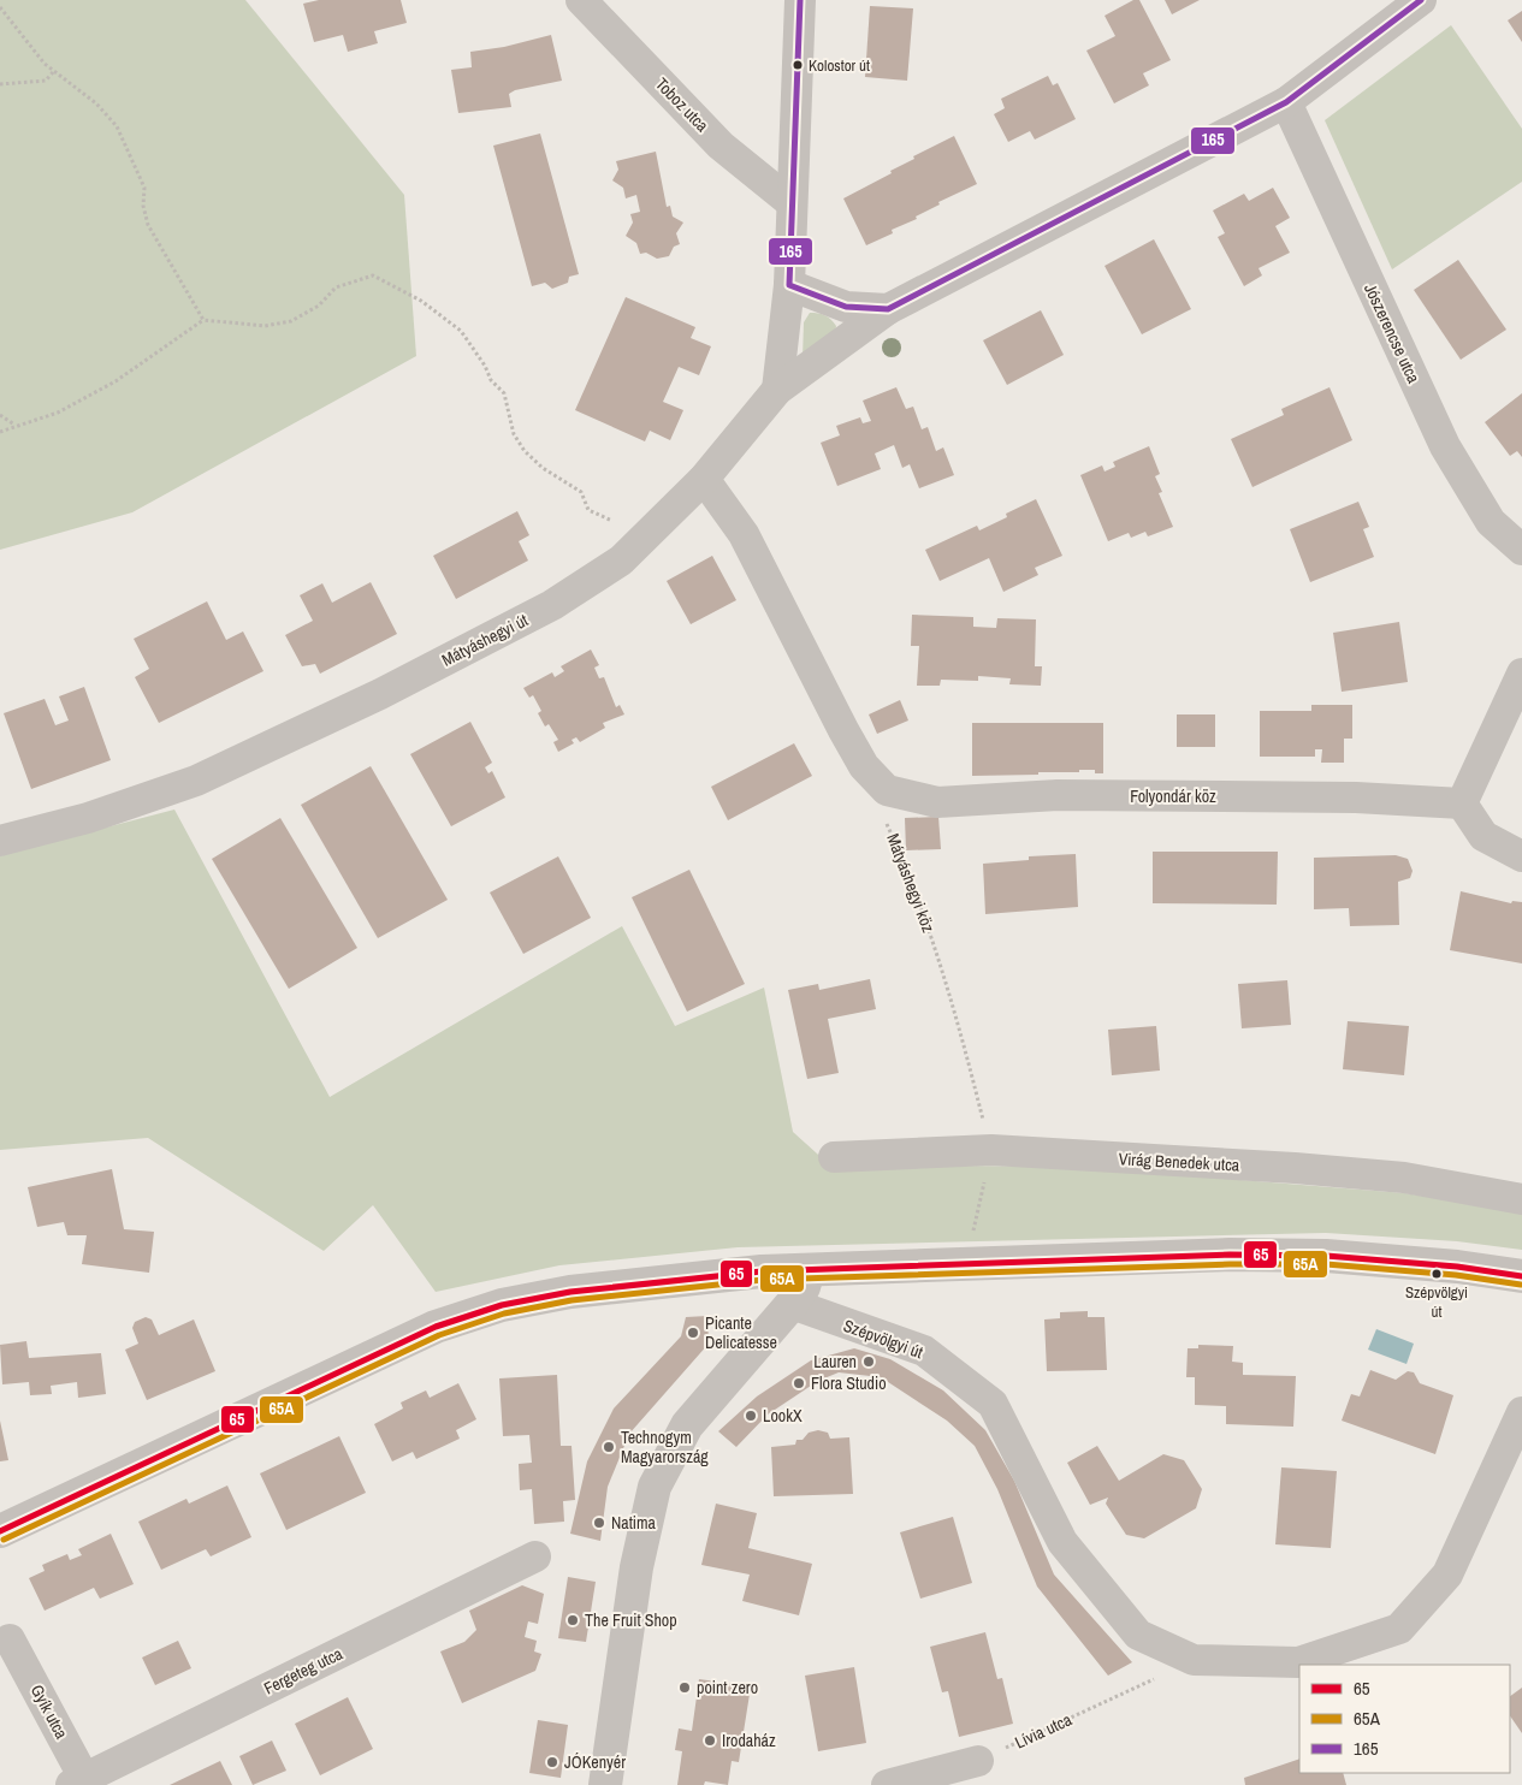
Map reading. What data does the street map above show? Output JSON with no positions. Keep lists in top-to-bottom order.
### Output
{
  "streets": {
    "street": [
      "Toboz utca",
      "Jószerencse utca",
      "Mátyáshegyi út",
      "Folyondár köz",
      "Virág Benedek utca",
      "Szépvölgyi út",
      "Fergeteg utca",
      "Gyík utca"
    ],
    "path": ["Mátyáshegyi köz", "Lívia utca"]
  },
  "crossings": [
    ["Jószerencse utca", "Mátyáshegyi út"],
    ["Folyondár köz", "Mátyáshegyi köz"],
    ["Mátyáshegyi köz", "Virág Benedek utca"],
    ["Szépvölgyi út", "Lívia utca"],
    ["Fergeteg utca", "Gyík utca"]
  ],
  "places": [
    "Kolostor út",
    "Szépvölgyi út",
    "Picante Delicatesse",
    "Lauren",
    "Flora Studio",
    "LookX",
    "Technogym Magyarország",
    "Natima",
    "The Fruit Shop",
    "point zero",
    "Irodaház",
    "JÓKenyér"
  ],
  "lines": ["transit line 165", "transit line 65", "transit line 65A"],
  "legend": ["65", "65A", "165"]
}
